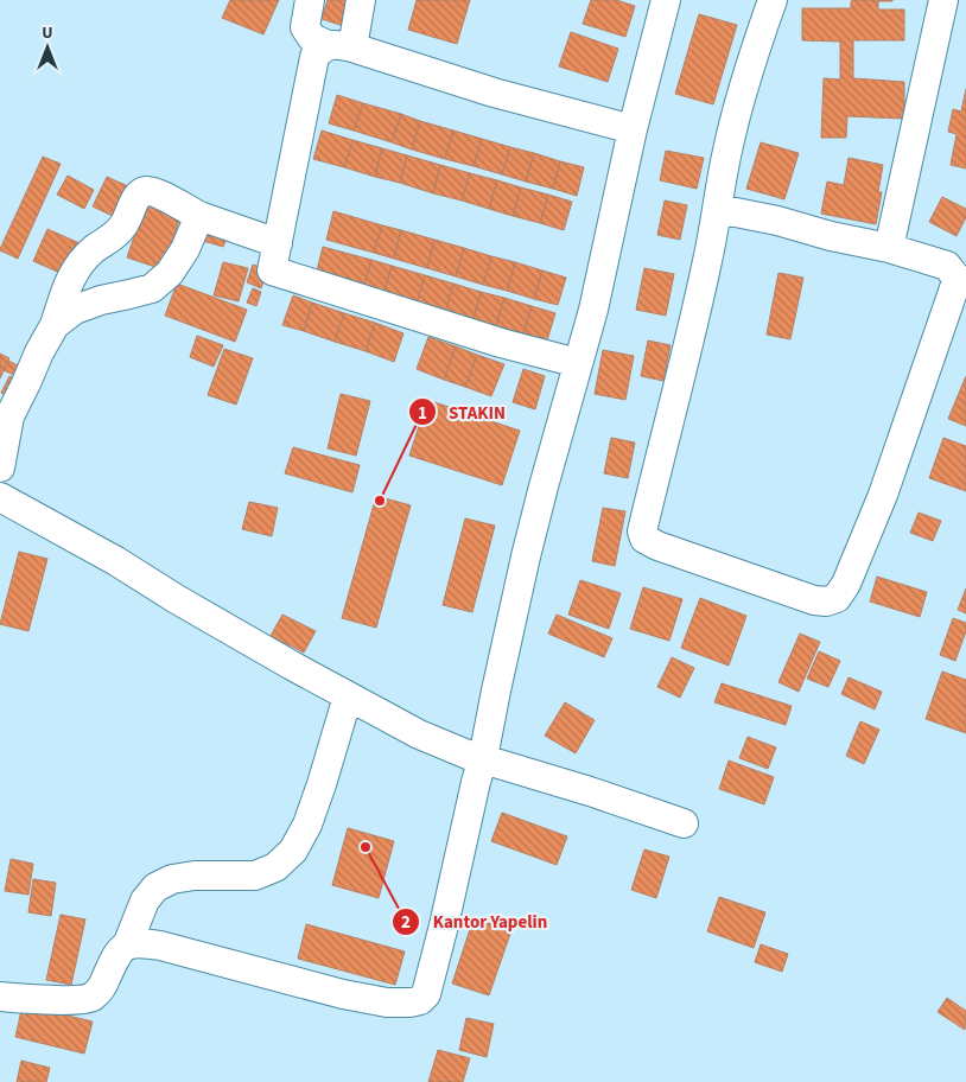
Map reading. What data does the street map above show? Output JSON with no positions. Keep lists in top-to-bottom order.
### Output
{
  "places": ["STAKIN", "Kantor Yapelin"],
  "north": "top"
}
